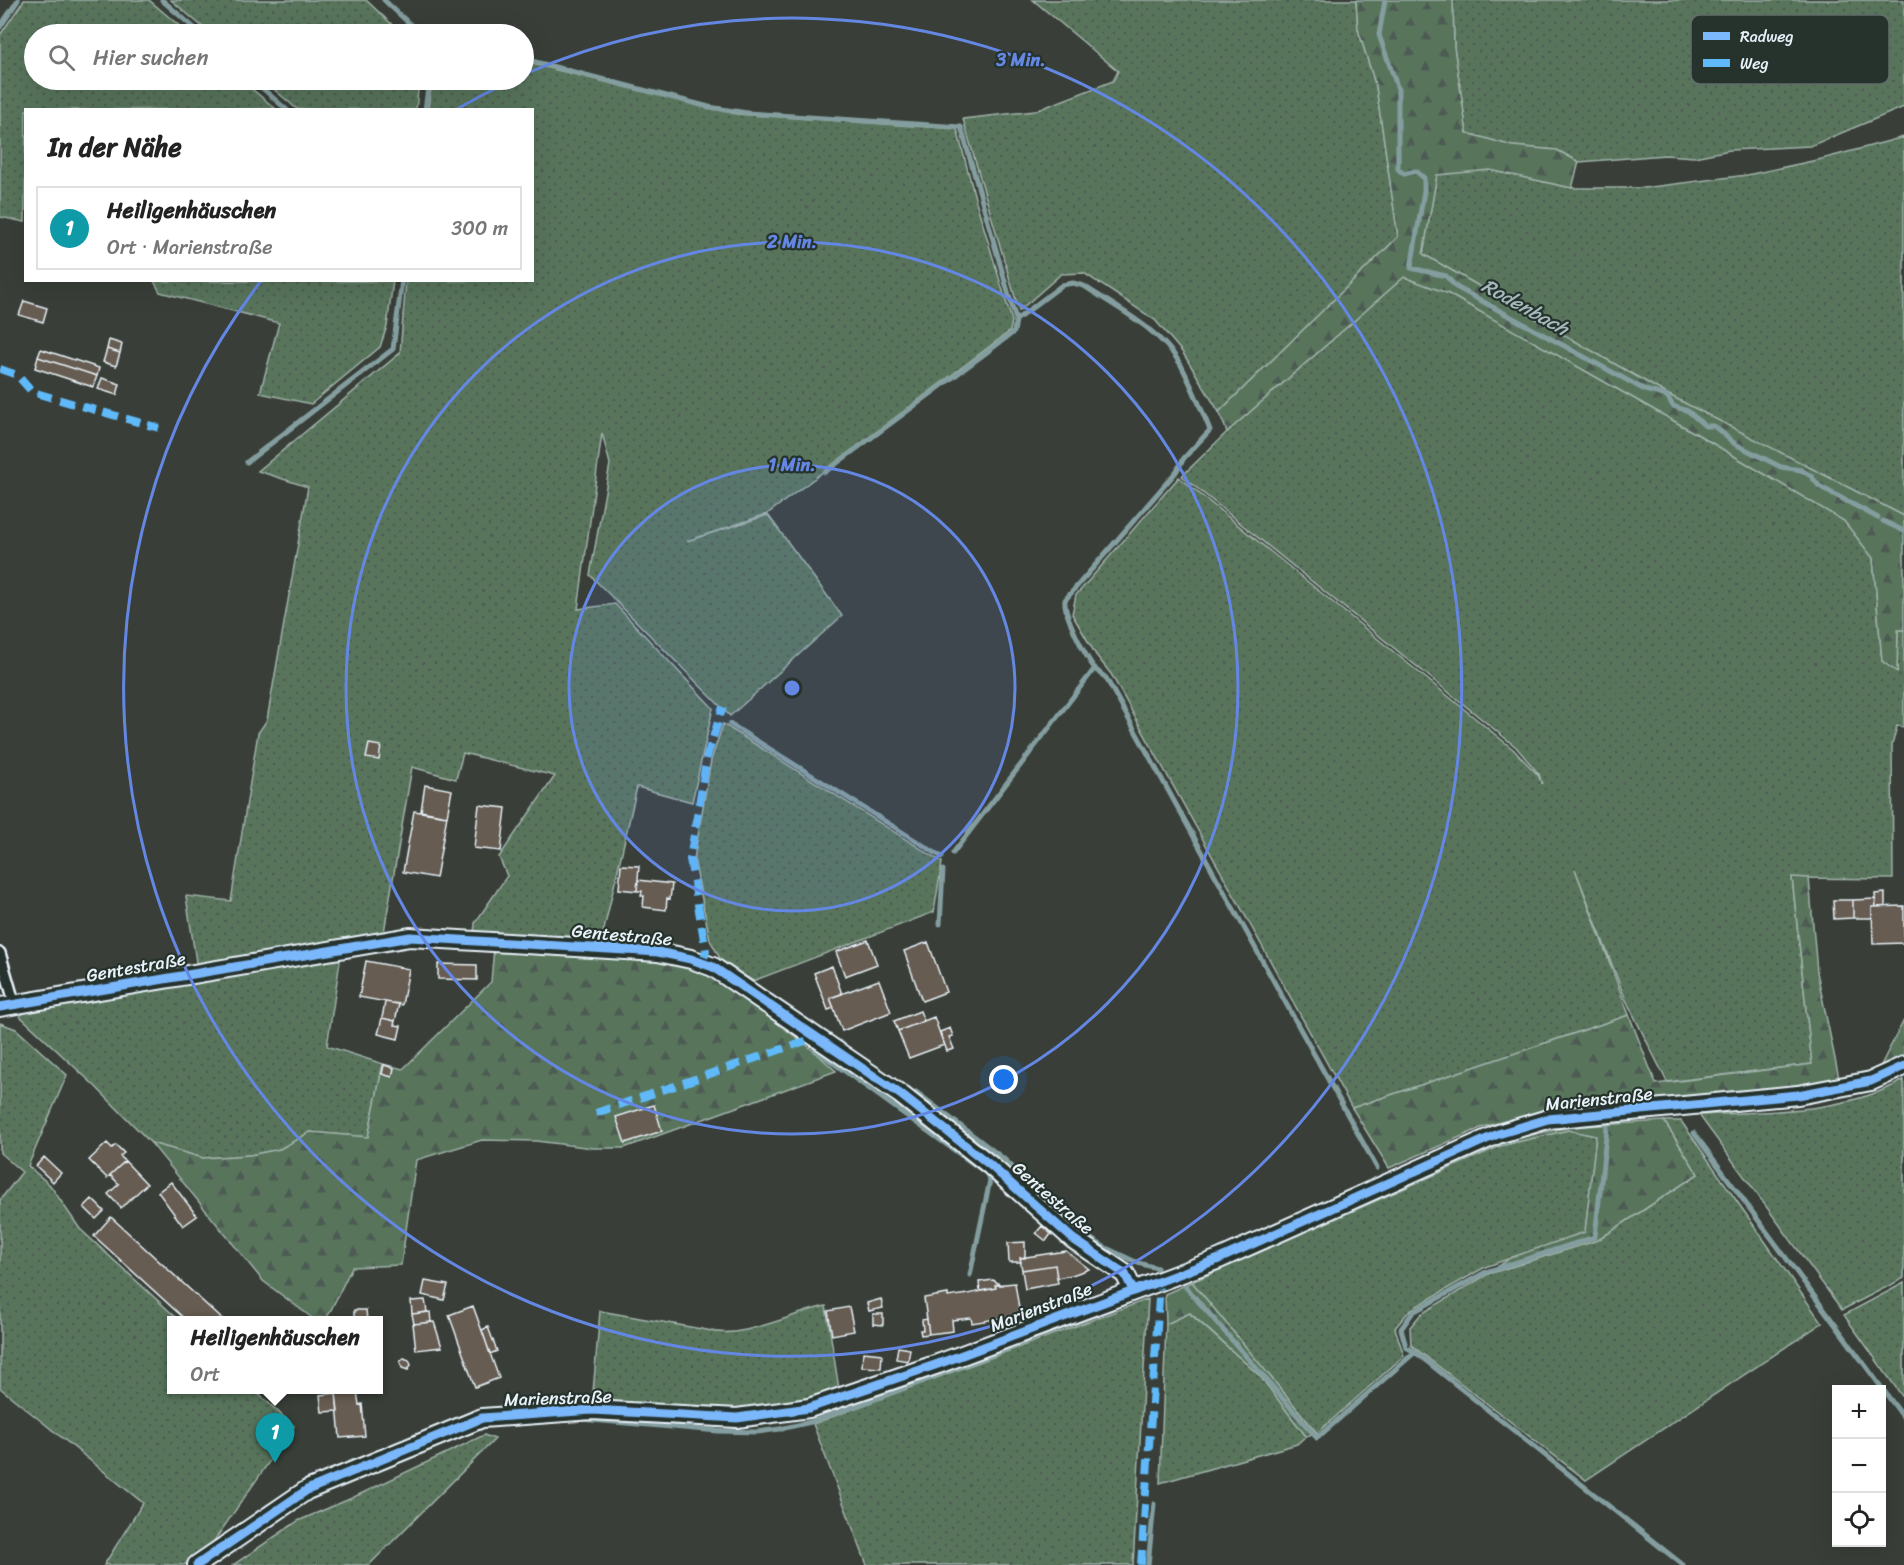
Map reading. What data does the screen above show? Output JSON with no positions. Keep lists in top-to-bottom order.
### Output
{
  "streets": {
    "street": ["Gentestraße", "Marienstraße"]
  },
  "crossings": [
    ["Gentestraße", "Marienstraße"]
  ],
  "water": ["Rodenbach"],
  "legend": ["Radweg", "Weg"],
  "page": {
    "search": "Hier suchen",
    "heading": "In der Nähe",
    "list": [
      {
        "mark": "1",
        "name": "Heiligenhäuschen",
        "note": "Ort · Marienstraße",
        "value": "300 m"
      }
    ],
    "popup": ["Heiligenhäuschen", "Ort"],
    "map_buttons": ["+", "−"],
    "pins": "1"
  },
  "rings": ["3 Min.", "2 Min.", "1 Min."]
}
